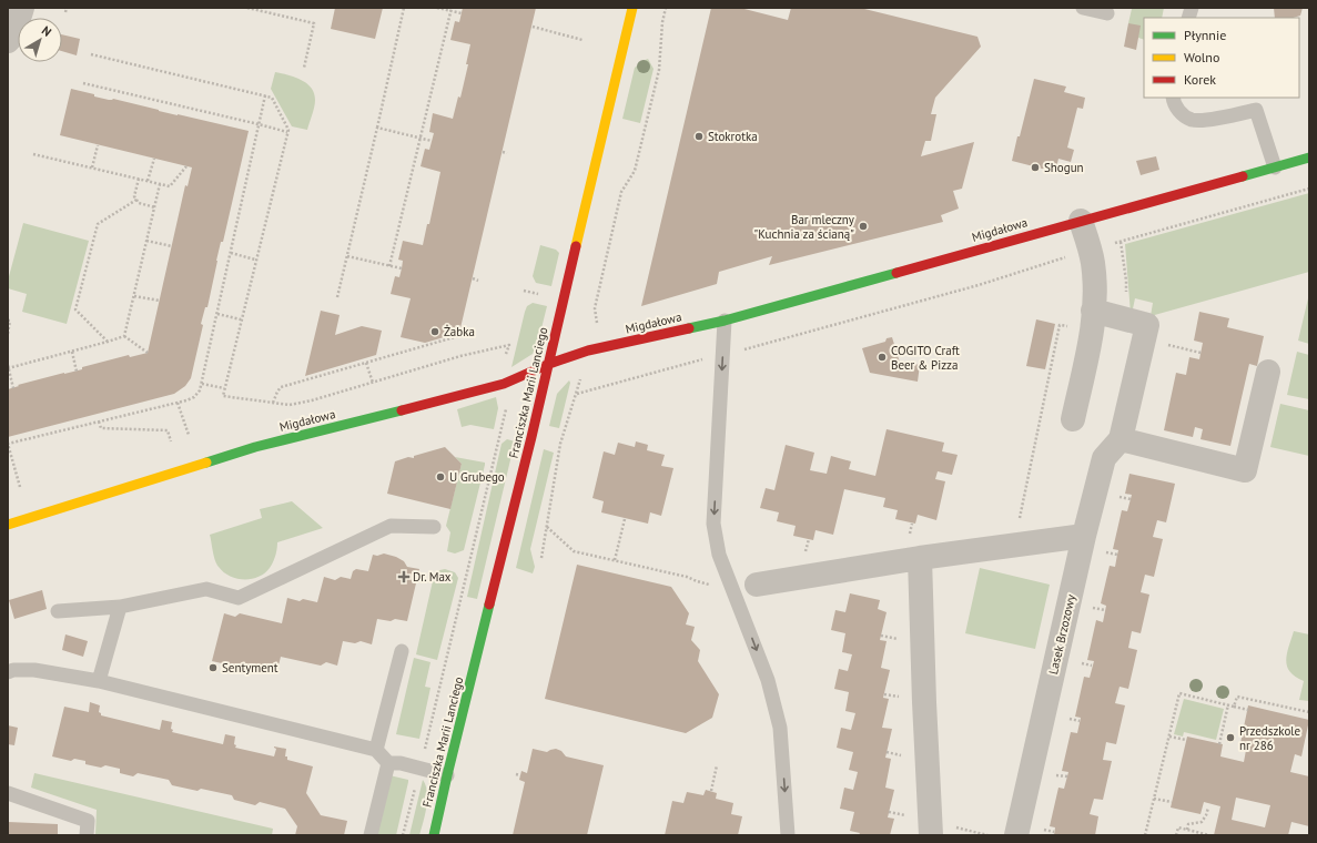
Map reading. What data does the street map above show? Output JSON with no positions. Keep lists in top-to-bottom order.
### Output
{
  "streets": {
    "street": ["Migdałowa", "Franciszka Marii Lanciego", "Lasek Brzozowy"]
  },
  "crossings": [
    ["Migdałowa", "Franciszka Marii Lanciego"]
  ],
  "places": {
    "other": [
      "Stokrotka",
      "Shogun",
      "Bar mleczny \"Kuchnia za ścianą\"",
      "Żabka",
      "COGITO Craft Beer & Pizza",
      "U Grubego",
      "Sentyment",
      "Przedszkole nr 286"
    ],
    "health": ["Dr. Max"]
  },
  "legend": ["Płynnie", "Wolno", "Korek"],
  "north": "top right"
}
